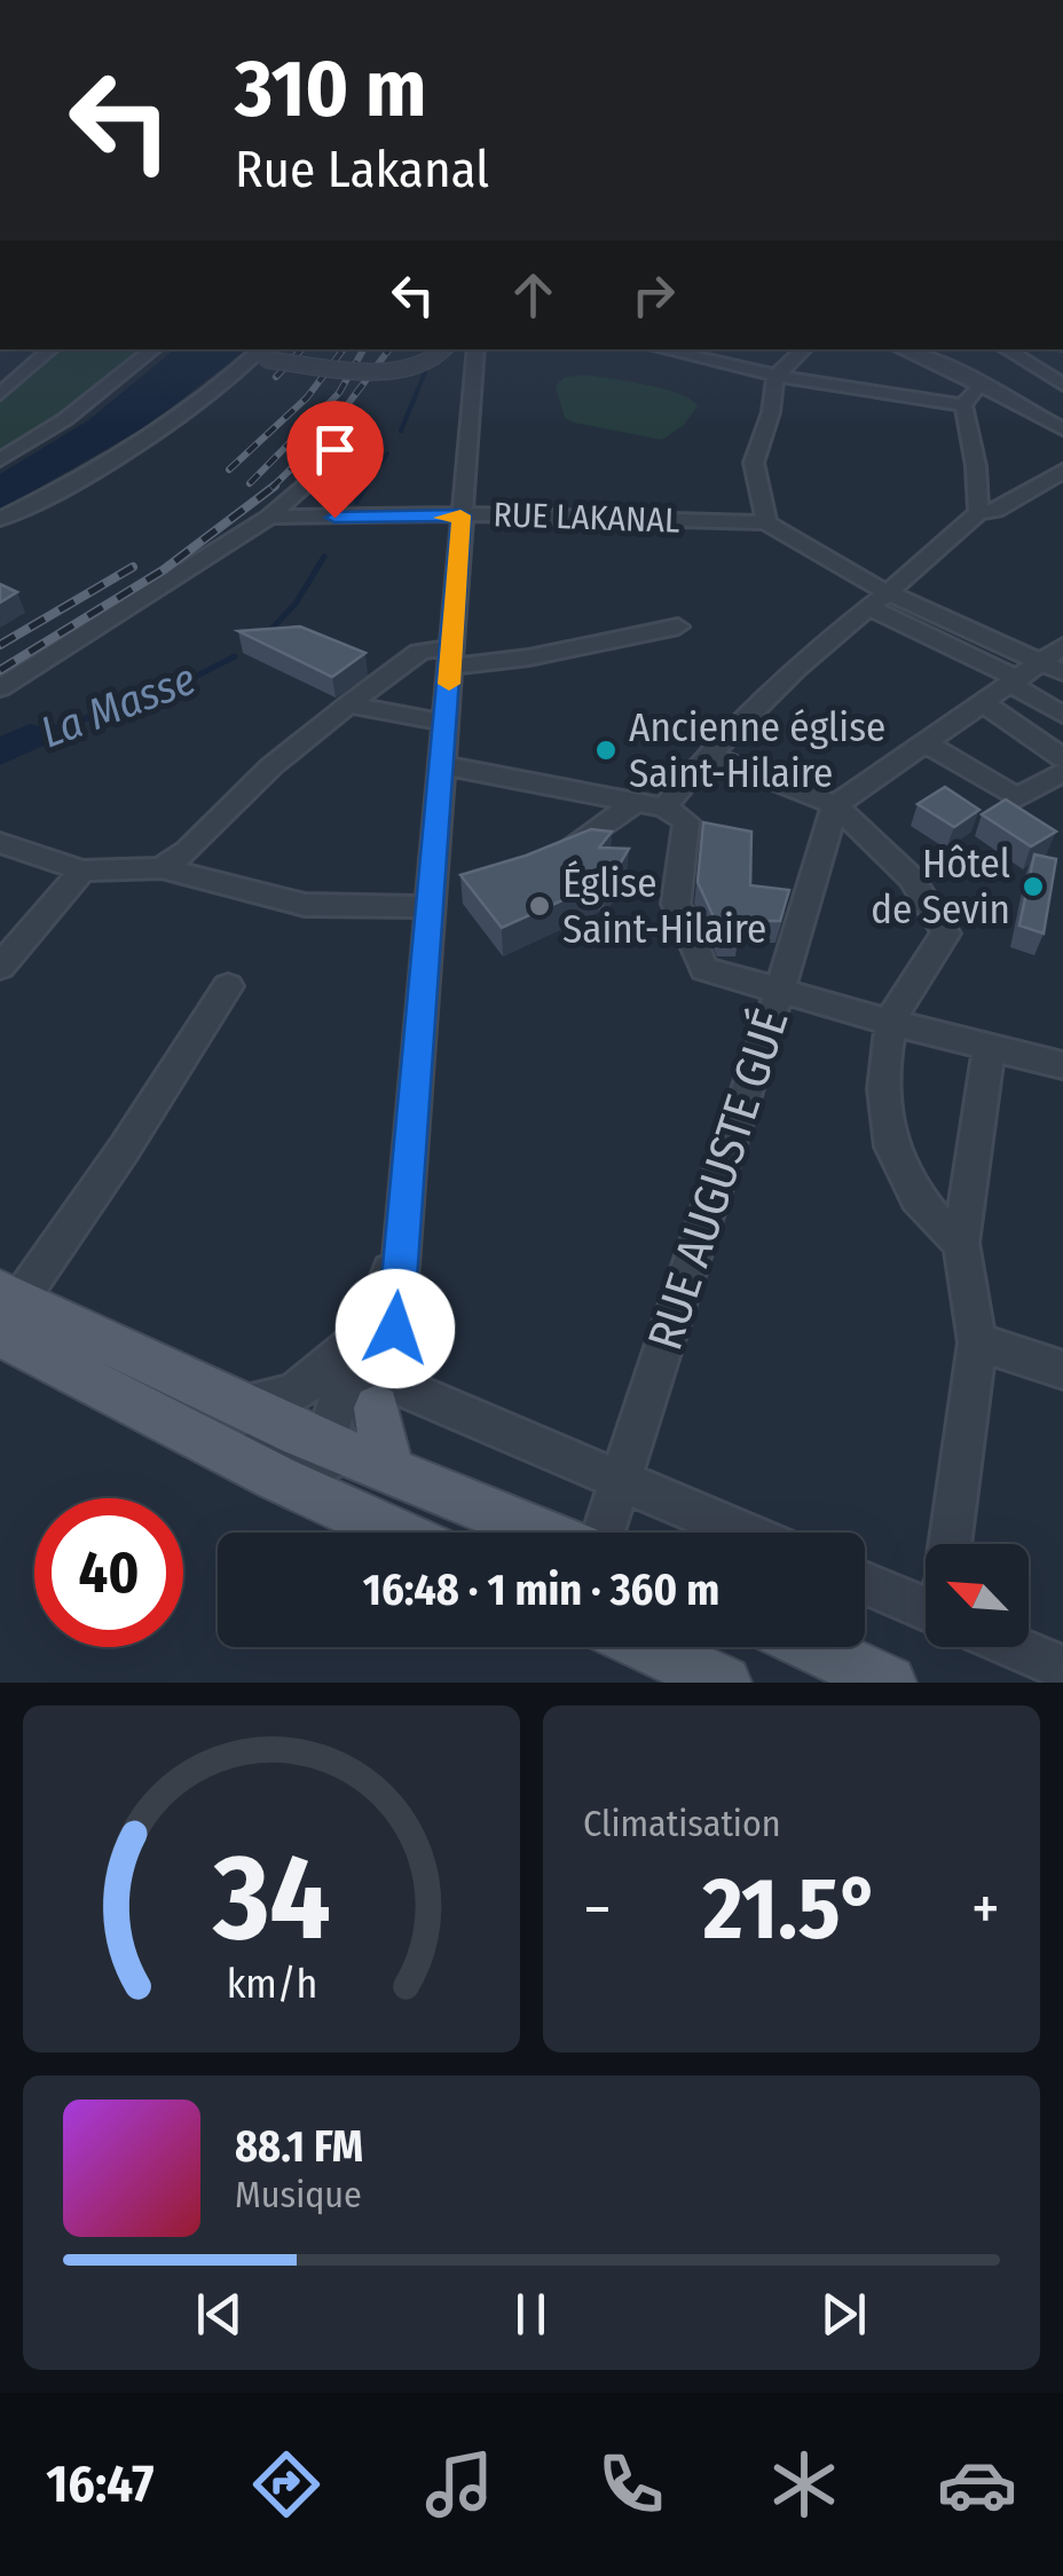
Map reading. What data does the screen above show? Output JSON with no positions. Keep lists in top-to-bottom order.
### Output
{
  "streets": {
    "street": ["RUE LAKANAL", "RUE AUGUSTE GUÉ"]
  },
  "water": ["La Masse"],
  "places": ["Ancienne église Saint-Hilaire", "Hôtel de Sevin", "Église Saint-Hilaire"],
  "north": "top left",
  "page": {
    "turn": ["310 m", "Rue Lakanal"],
    "limit": "40",
    "trip": "16:48 · 1 min · 360 m",
    "tile": "Climatisation",
    "heat": ["−", "21.5°", "+"],
    "song": ["88.1 FM", "Musique"],
    "tabs": "16:47",
    "gauge": ["34", "km/h"]
  }
}
